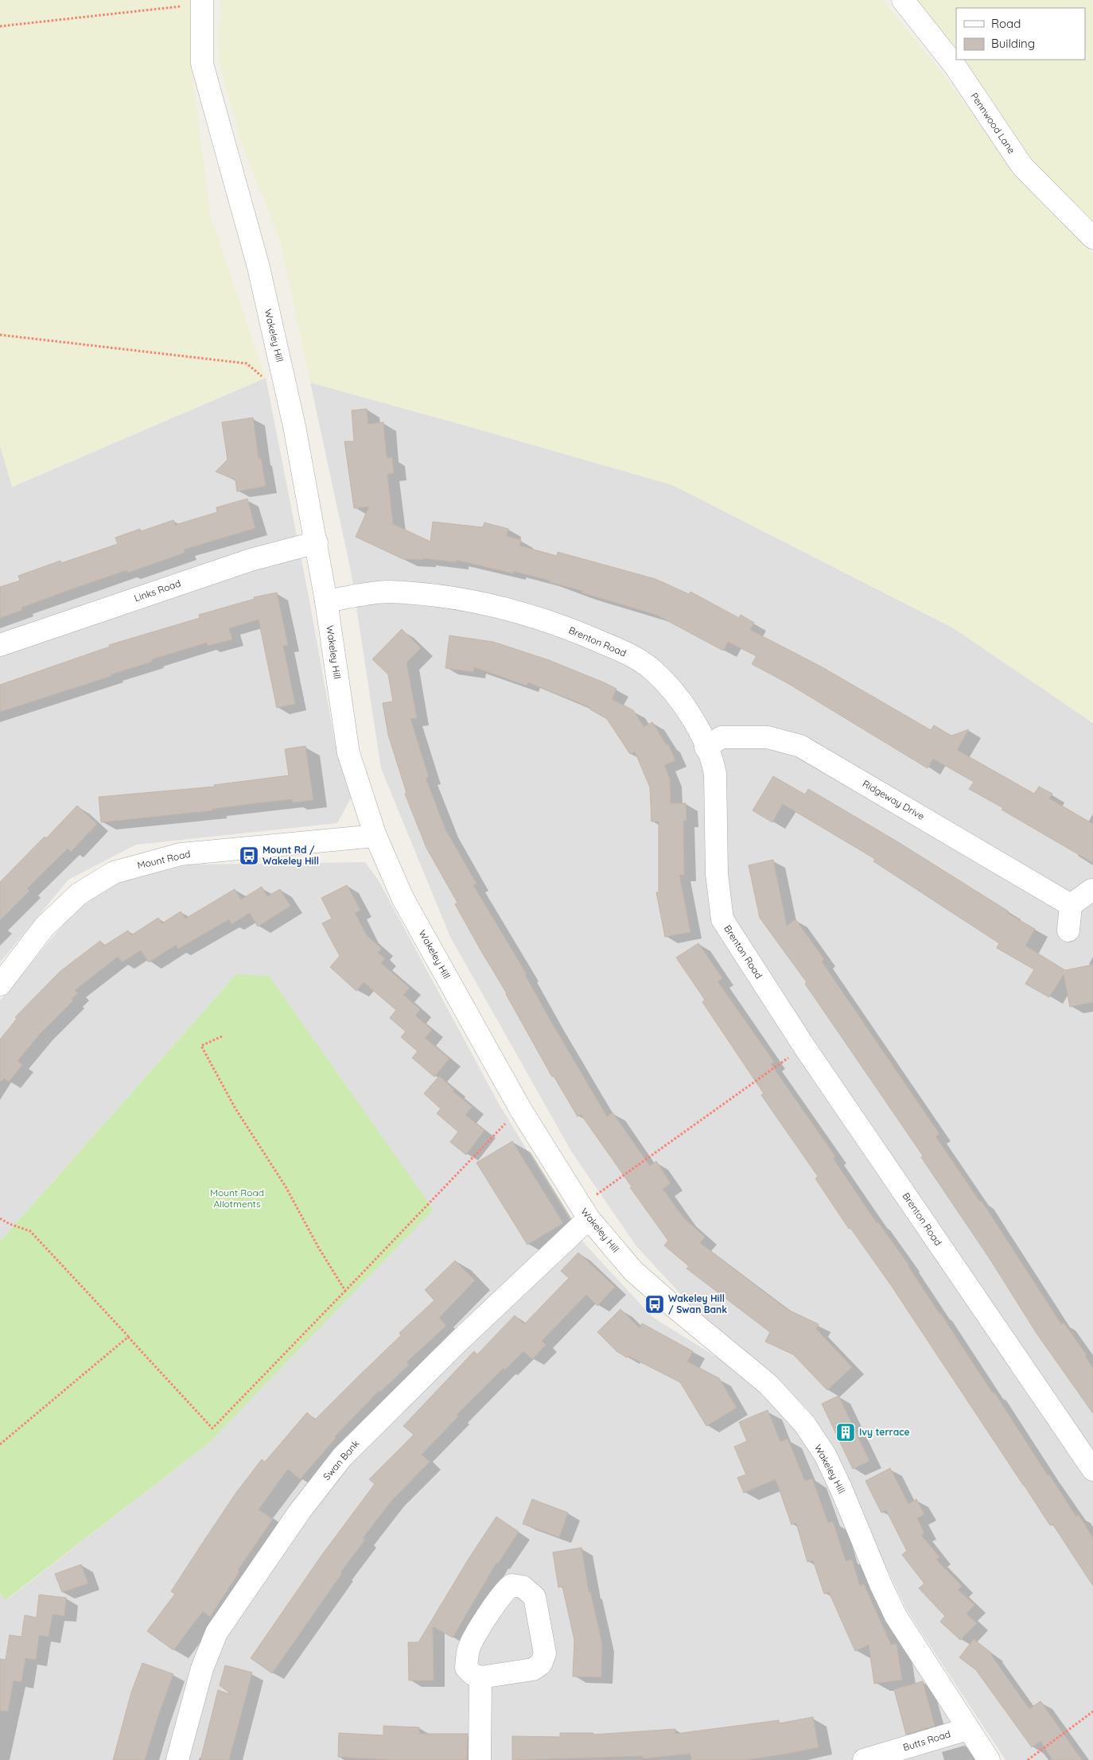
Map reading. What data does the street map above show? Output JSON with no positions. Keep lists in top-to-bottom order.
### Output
{
  "streets": {
    "street": [
      "Pennwood Lane",
      "Wakeley Hill",
      "Links Road",
      "Brenton Road",
      "Ridgeway Drive",
      "Mount Road",
      "Swan Bank",
      "Butts Road"
    ]
  },
  "crossings": [
    ["Wakeley Hill", "Links Road"],
    ["Wakeley Hill", "Brenton Road"],
    ["Wakeley Hill", "Mount Road"],
    ["Wakeley Hill", "Swan Bank"],
    ["Wakeley Hill", "Butts Road"],
    ["Brenton Road", "Ridgeway Drive"]
  ],
  "parks": ["Mount Road Allotments"],
  "places": {
    "bus stop": ["Mount Rd / Wakeley Hill", "Wakeley Hill / Swan Bank"],
    "building": ["Ivy terrace"]
  },
  "legend": ["Road", "Building"]
}
